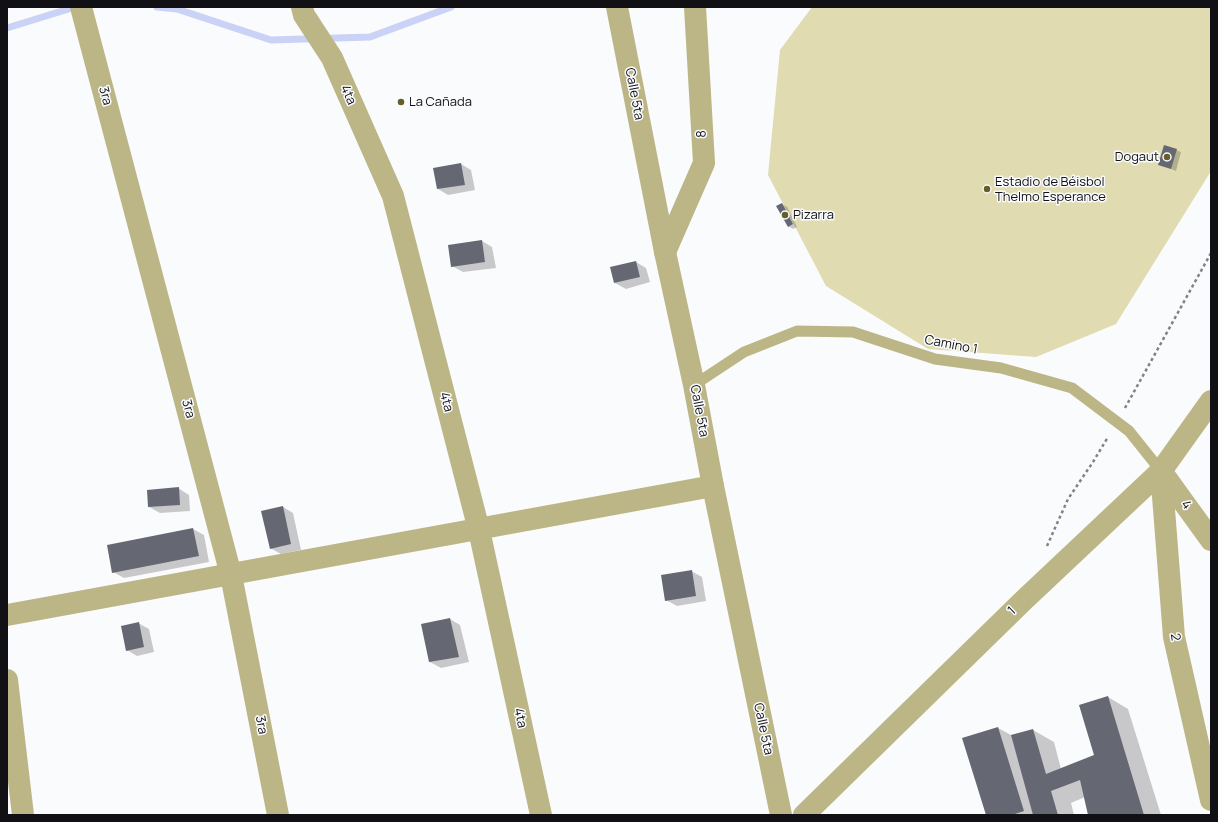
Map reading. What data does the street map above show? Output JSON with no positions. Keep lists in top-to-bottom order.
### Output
{
  "streets": {
    "street": [
      "Calle 5ta",
      "4ta",
      "3ra",
      "8",
      "4",
      "1",
      "2"
    ],
    "lane": ["Camino 1"]
  },
  "crossings": [
    ["Calle 5ta", "8"],
    ["Calle 5ta", "Camino 1"],
    ["Camino 1", "4"],
    ["Camino 1", "1"],
    ["Camino 1", "2"],
    ["4", "1"],
    ["4", "2"],
    ["1", "2"]
  ],
  "places": [
    "La Cañada",
    "Dogaut",
    "Estadio de Béisbol Thelmo Esperance",
    "Pizarra"
  ]
}
